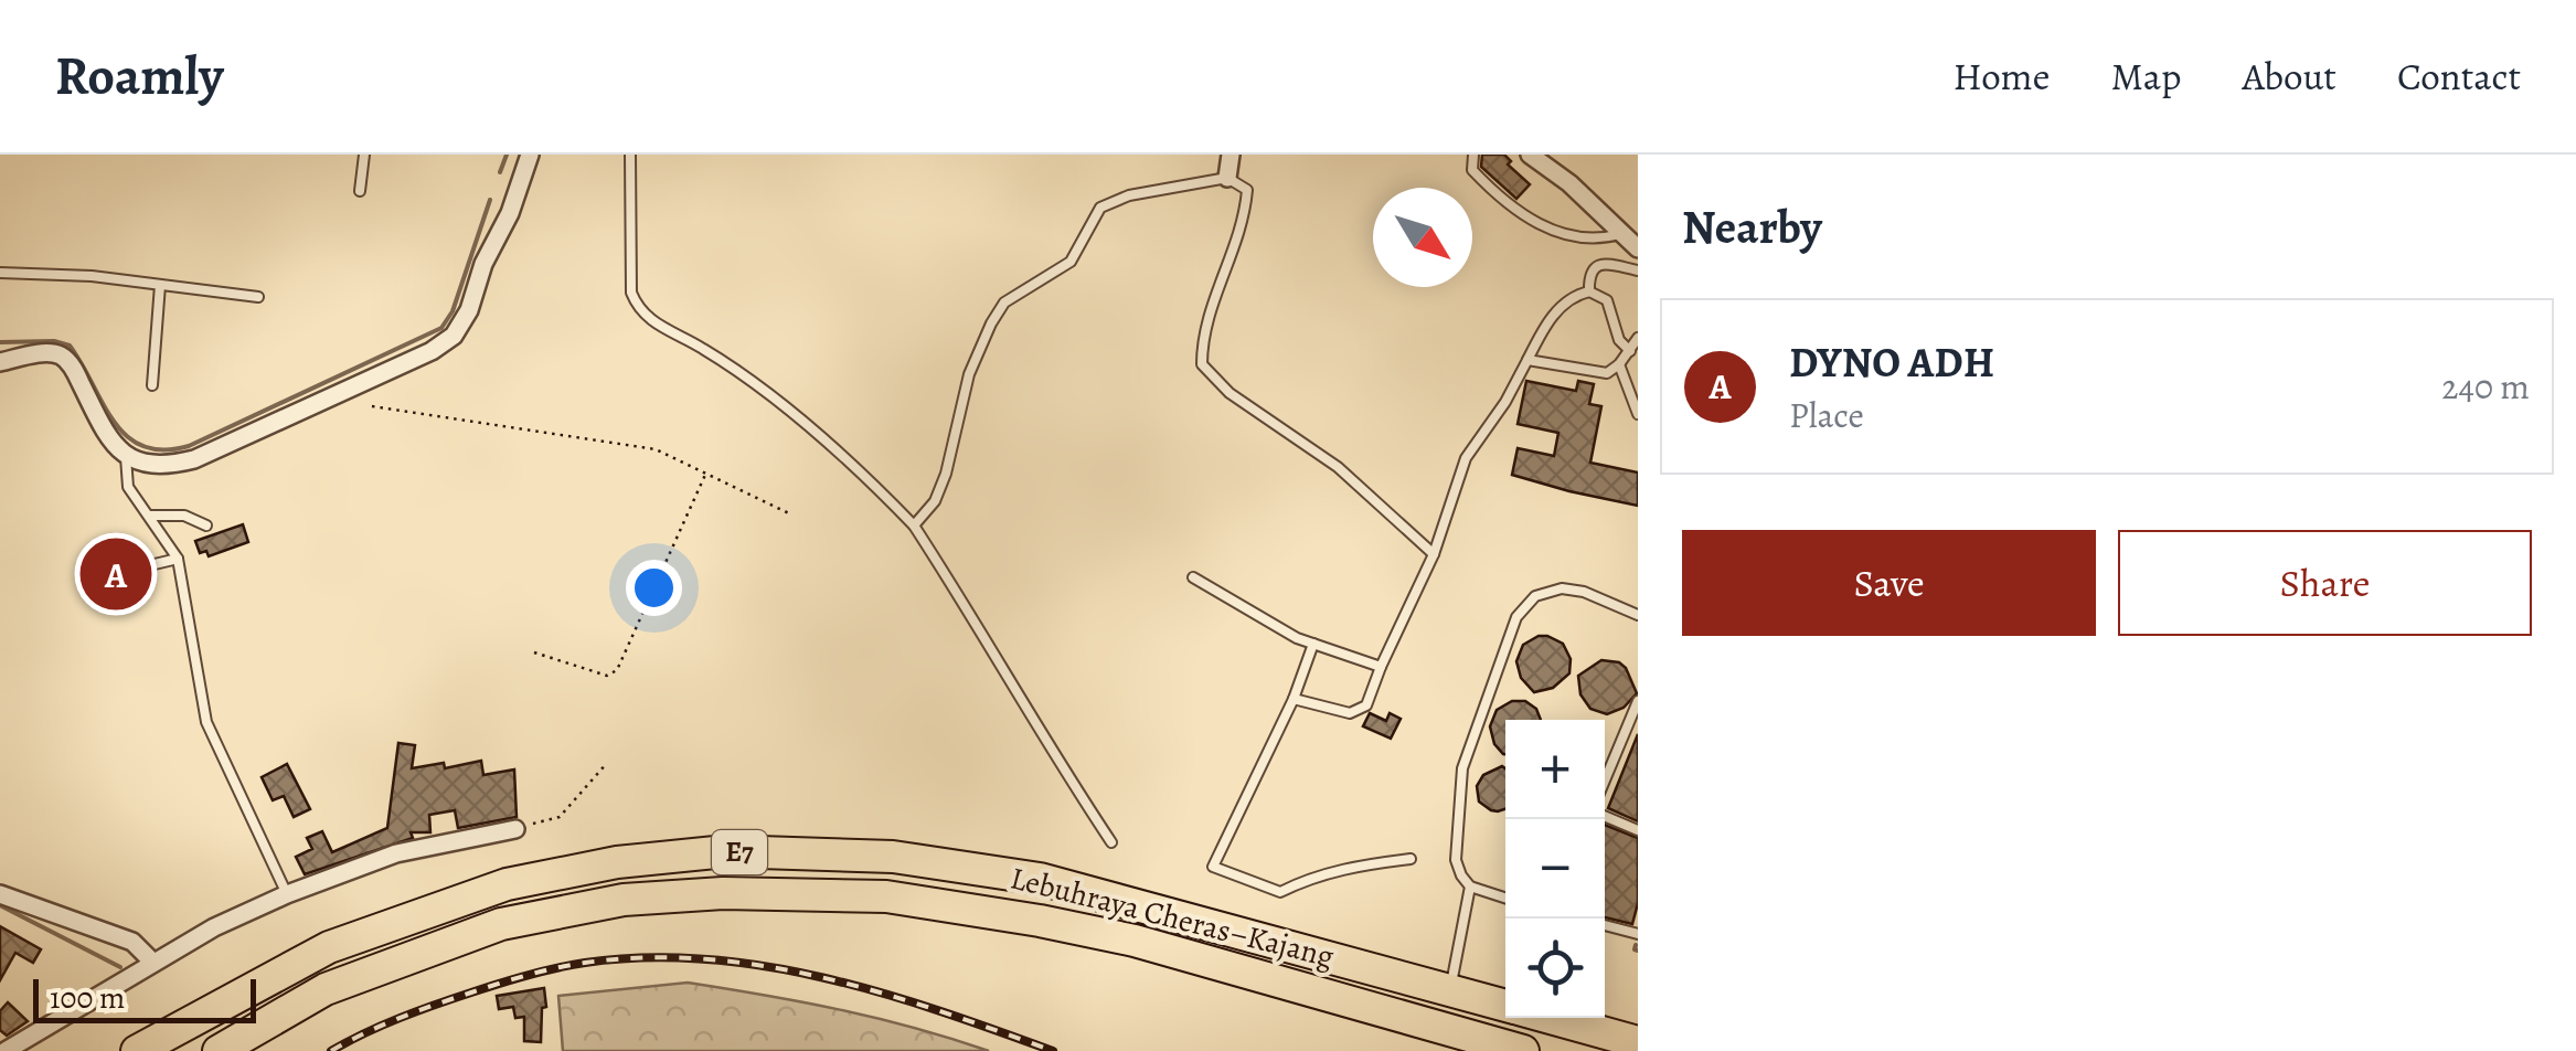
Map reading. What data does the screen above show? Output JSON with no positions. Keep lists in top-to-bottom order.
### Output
{
  "streets": {
    "highway": ["E7", "Lebuhraya Cheras–Kajang"]
  },
  "scale_bar": "100 m",
  "north": "bottom right",
  "page": {
    "header": "Roamly",
    "nav": [
      "Home",
      "Map",
      "About",
      "Contact"
    ],
    "heading": "Nearby",
    "list": [
      {
        "mark": "A",
        "name": "DYNO ADH",
        "note": "Place",
        "value": "240 m"
      }
    ],
    "buttons": ["Save", "Share"],
    "pins": "A",
    "map_buttons": ["+", "−"],
    "scale": "100 m"
  }
}
